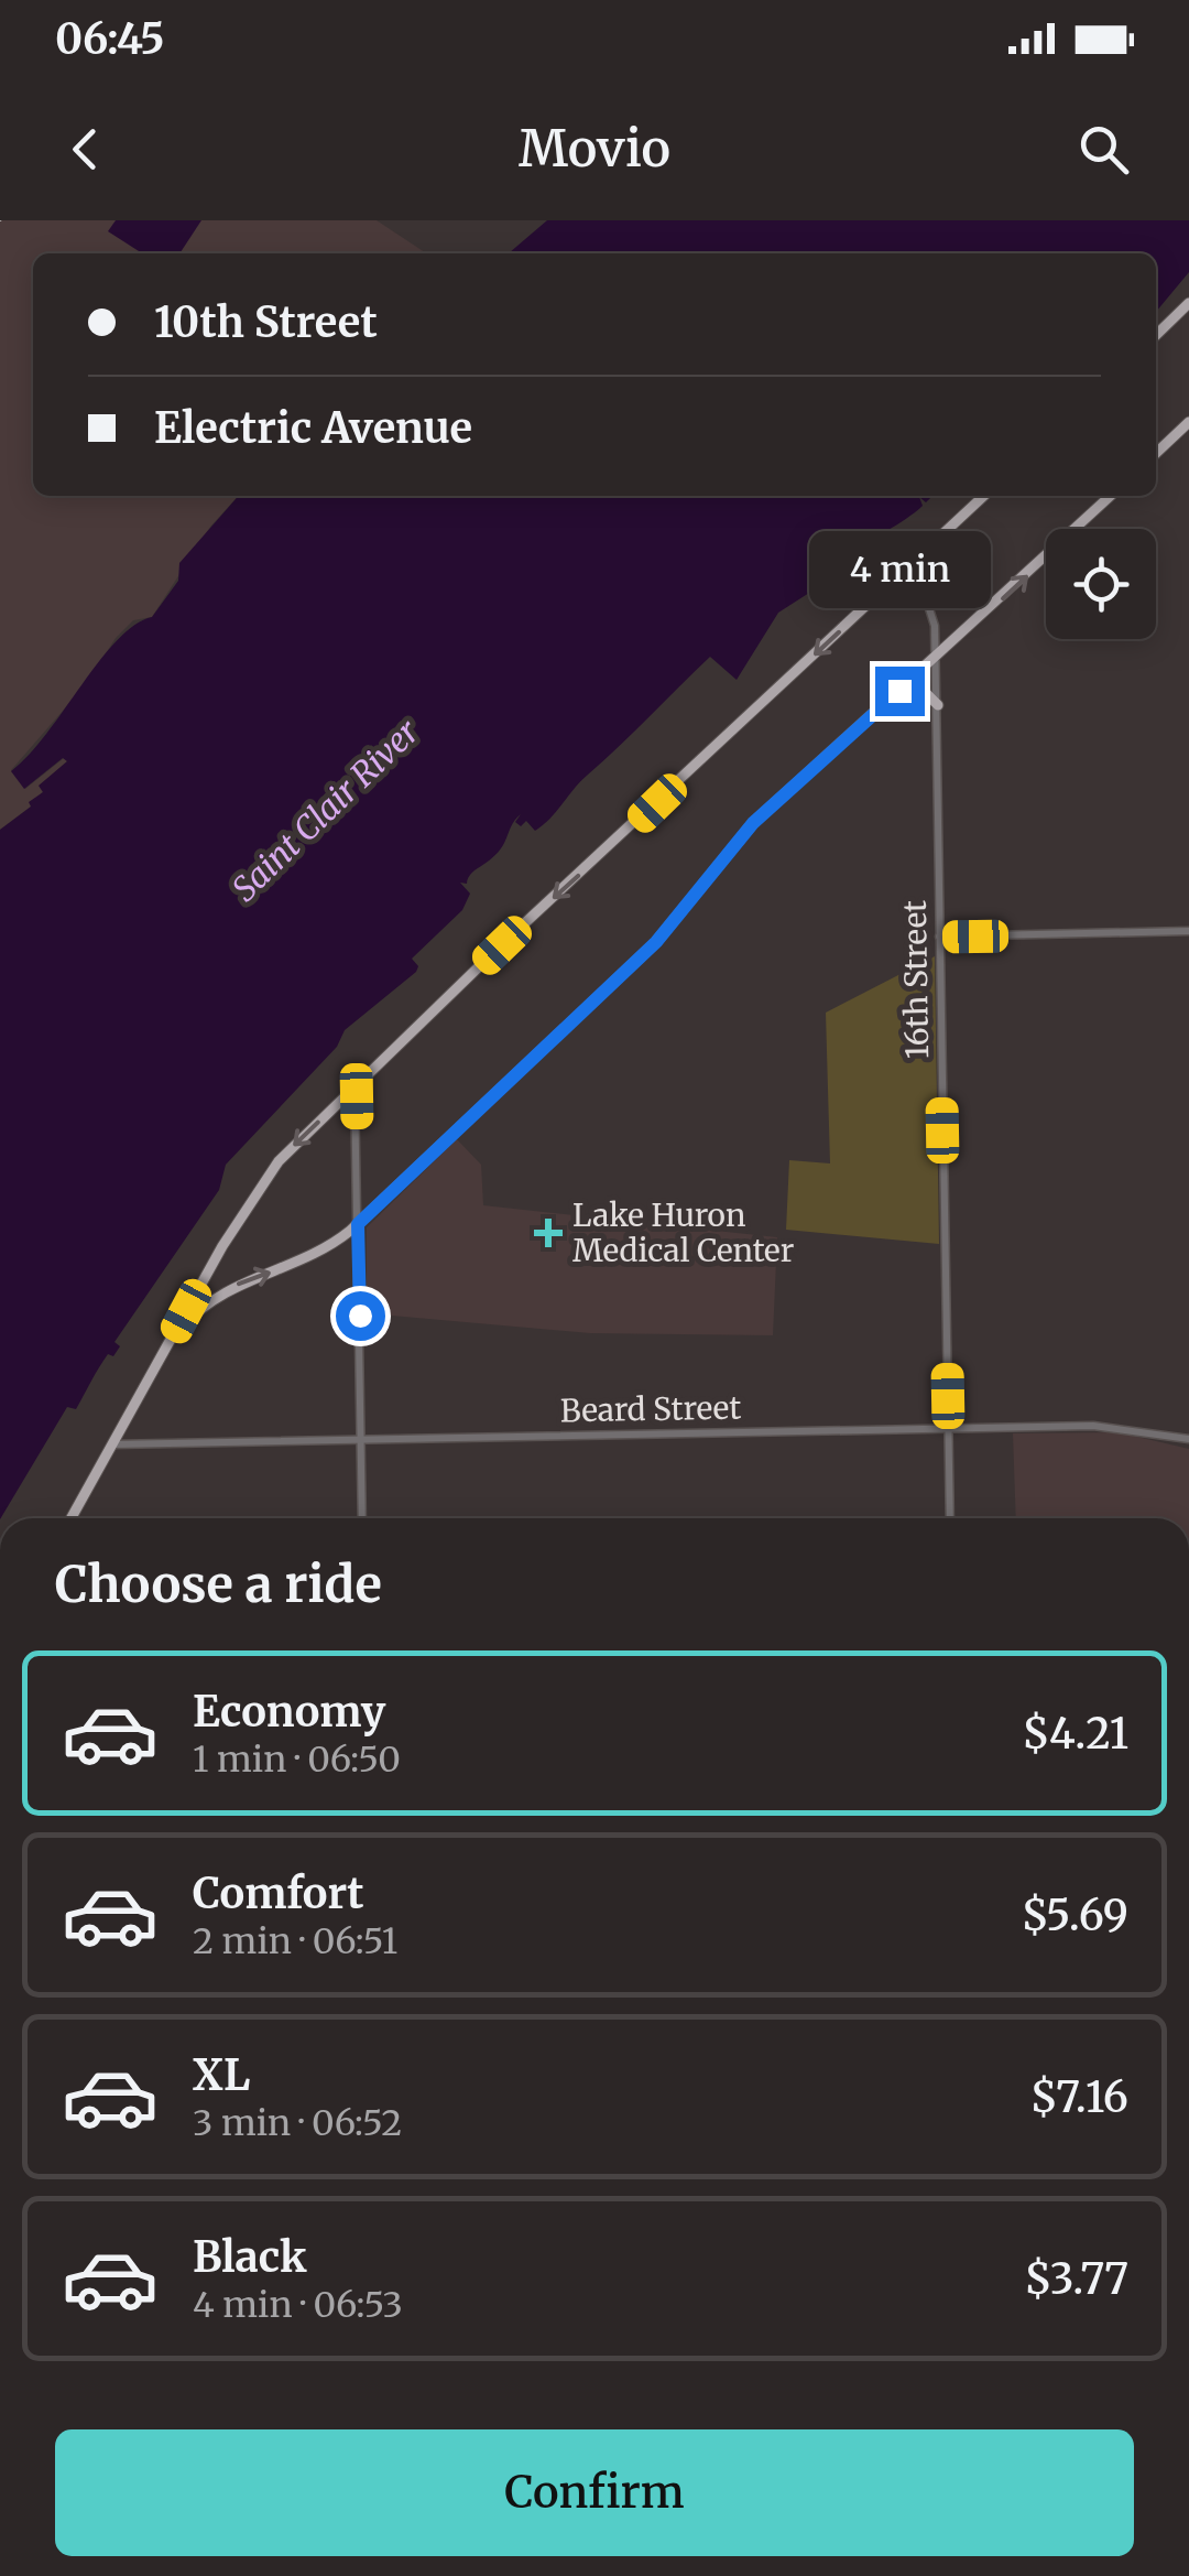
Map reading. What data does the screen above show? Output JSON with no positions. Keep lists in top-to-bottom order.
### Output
{
  "streets": {
    "street": ["16th Street", "Beard Street"]
  },
  "crossings": [
    ["16th Street", "Beard Street"]
  ],
  "water": ["Saint Clair River"],
  "places": {
    "health": ["Lake Huron Medical Center"]
  },
  "page": {
    "status": "06:45",
    "header": "Movio",
    "banner": ["10th Street", "Electric Avenue"],
    "bubble": "4 min",
    "heading": "Choose a ride",
    "list": [
      {
        "name": "Economy",
        "note": "1 min · 06:50",
        "value": "$4.21"
      },
      {
        "name": "Comfort",
        "note": "2 min · 06:51",
        "value": "$5.69"
      },
      {
        "name": "XL",
        "note": "3 min · 06:52",
        "value": "$7.16"
      },
      {
        "name": "Black",
        "note": "4 min · 06:53",
        "value": "$3.77"
      }
    ],
    "buttons": "Confirm"
  }
}
